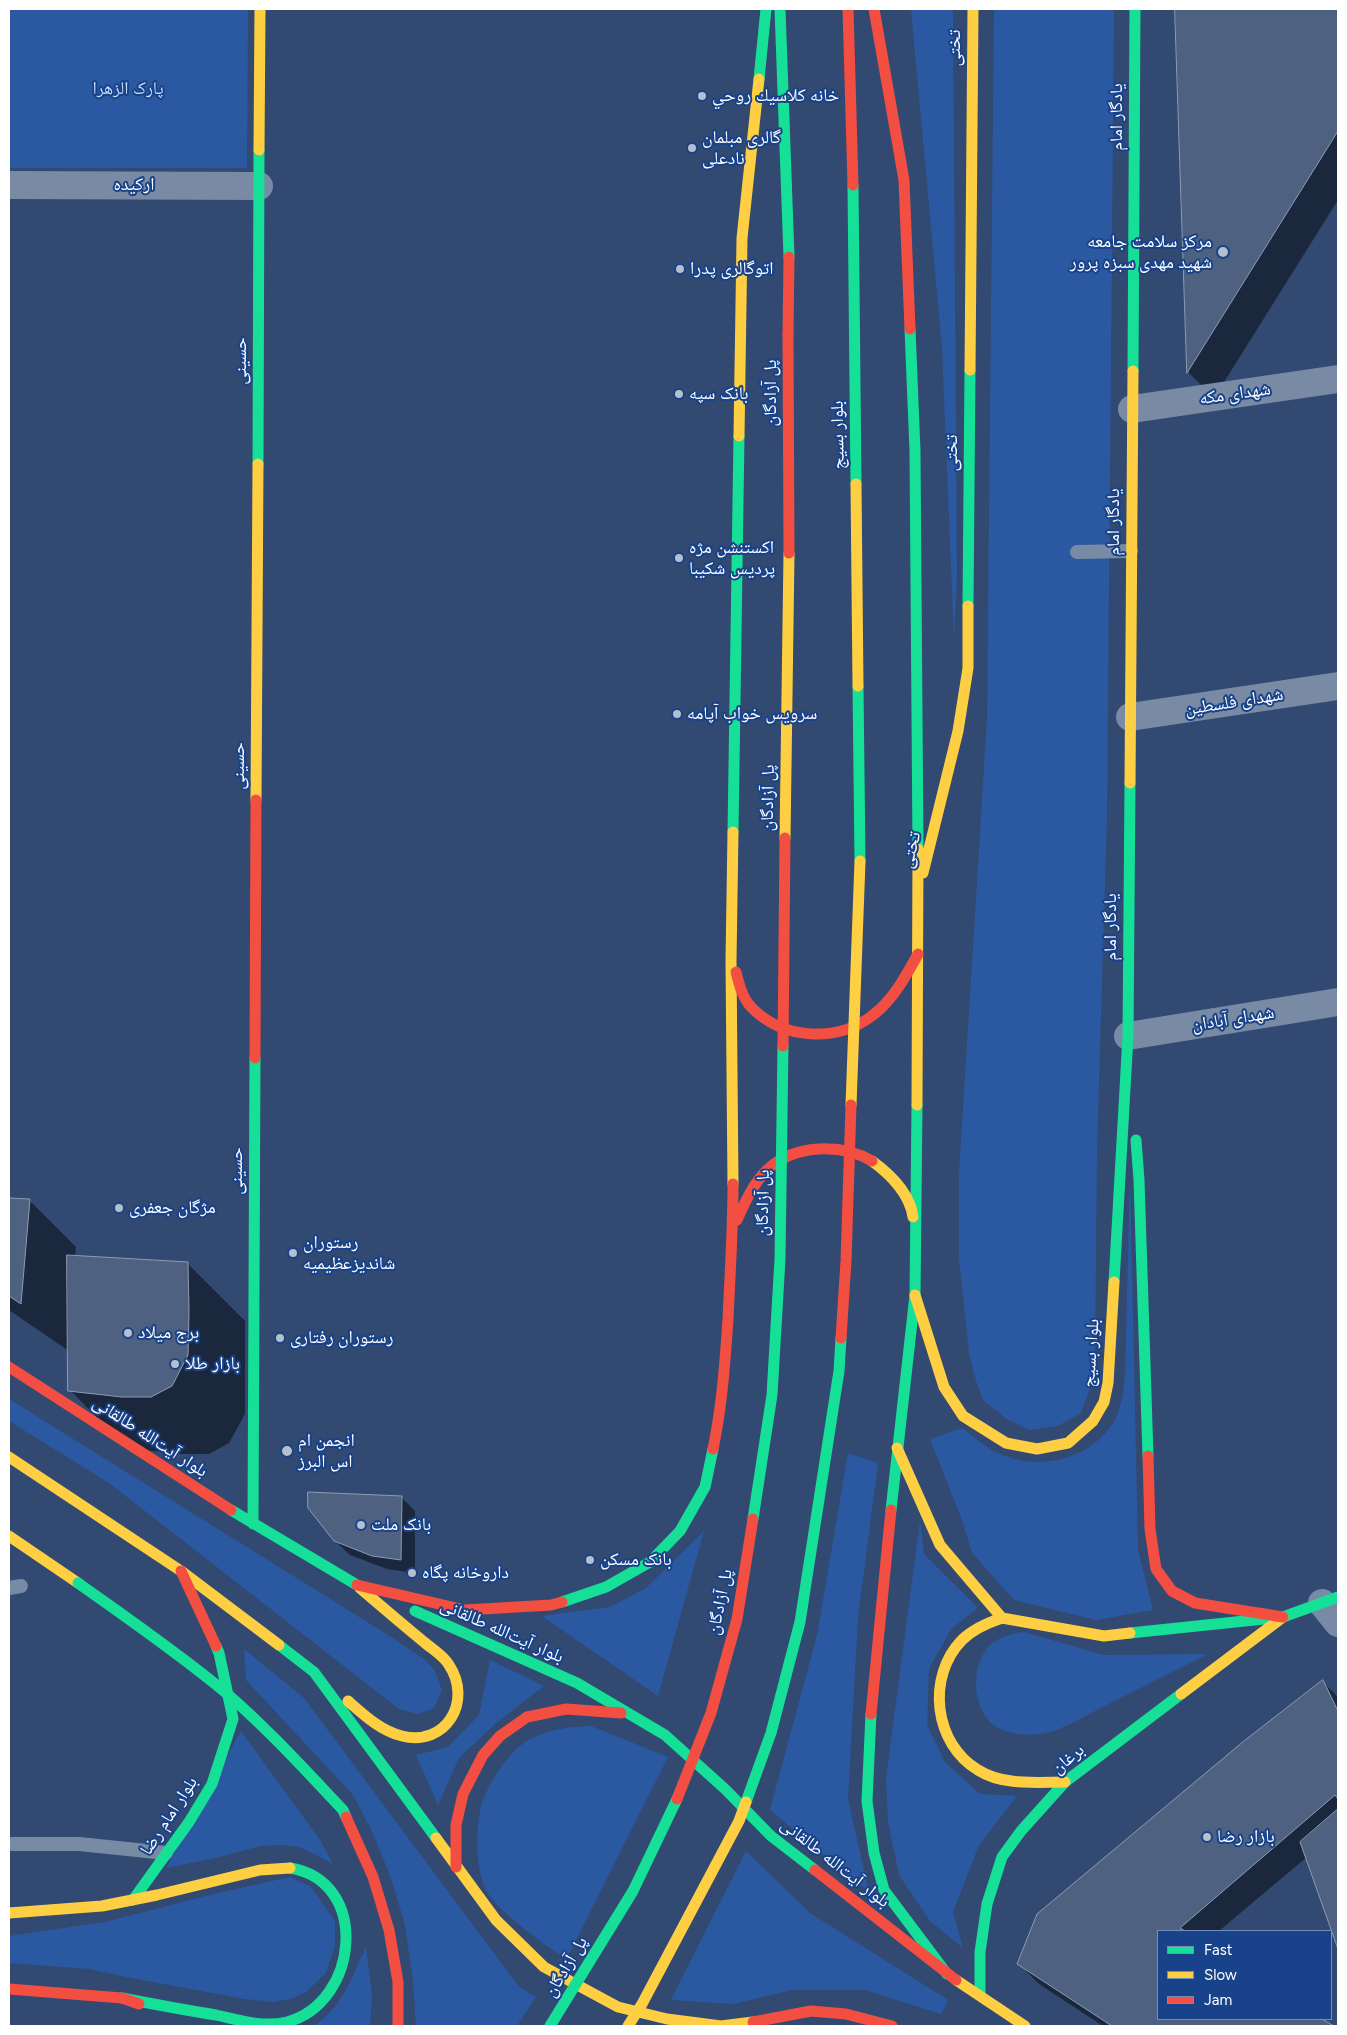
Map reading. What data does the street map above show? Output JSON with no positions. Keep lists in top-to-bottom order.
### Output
{
  "streets": {
    "main road": [
      "تختی",
      "یادگار امام",
      "حسینی",
      "پل آزادگان",
      "بلوار بسیج",
      "بلوار آیت‌الله طالقانی",
      "برغان",
      "بلوار امام رضا"
    ],
    "street": [
      "ارکیده",
      "شهدای مکه",
      "شهدای فلسطین",
      "شهدای آبادان"
    ]
  },
  "crossings": [
    ["یادگار امام", "شهدای مکه"],
    ["یادگار امام", "بلوار بسیج"],
    ["یادگار امام", "شهدای فلسطین"],
    ["یادگار امام", "شهدای آبادان"],
    ["ارکیده", "حسینی"],
    ["حسینی", "بلوار آیت‌الله طالقانی"],
    ["بلوار بسیج", "شهدای آبادان"],
    ["بلوار آیت‌الله طالقانی", "برغان"]
  ],
  "parks": ["پارک الزهرا"],
  "places": [
    "خانه كلاسيك روحي",
    "گالری مبلمان نادعلی",
    "مرکز سلامت جامعه شهید مهدی سبزه پرور",
    "اتوگالری پدرا",
    "بانک سپه",
    "اکستنشن مژه پردیس شکیبا",
    "سرویس خواب آپامه",
    "مژگان جعفری",
    "رستوران شاندیزعظیمیه",
    "برج میلاد",
    "رستوران رفتاری",
    "بازار طلا",
    "انجمن ام اس البرز",
    "بانک ملت",
    "بانک مسکن",
    "داروخانه پگاه",
    "بازار رضا"
  ],
  "legend": ["Fast", "Slow", "Jam"]
}
